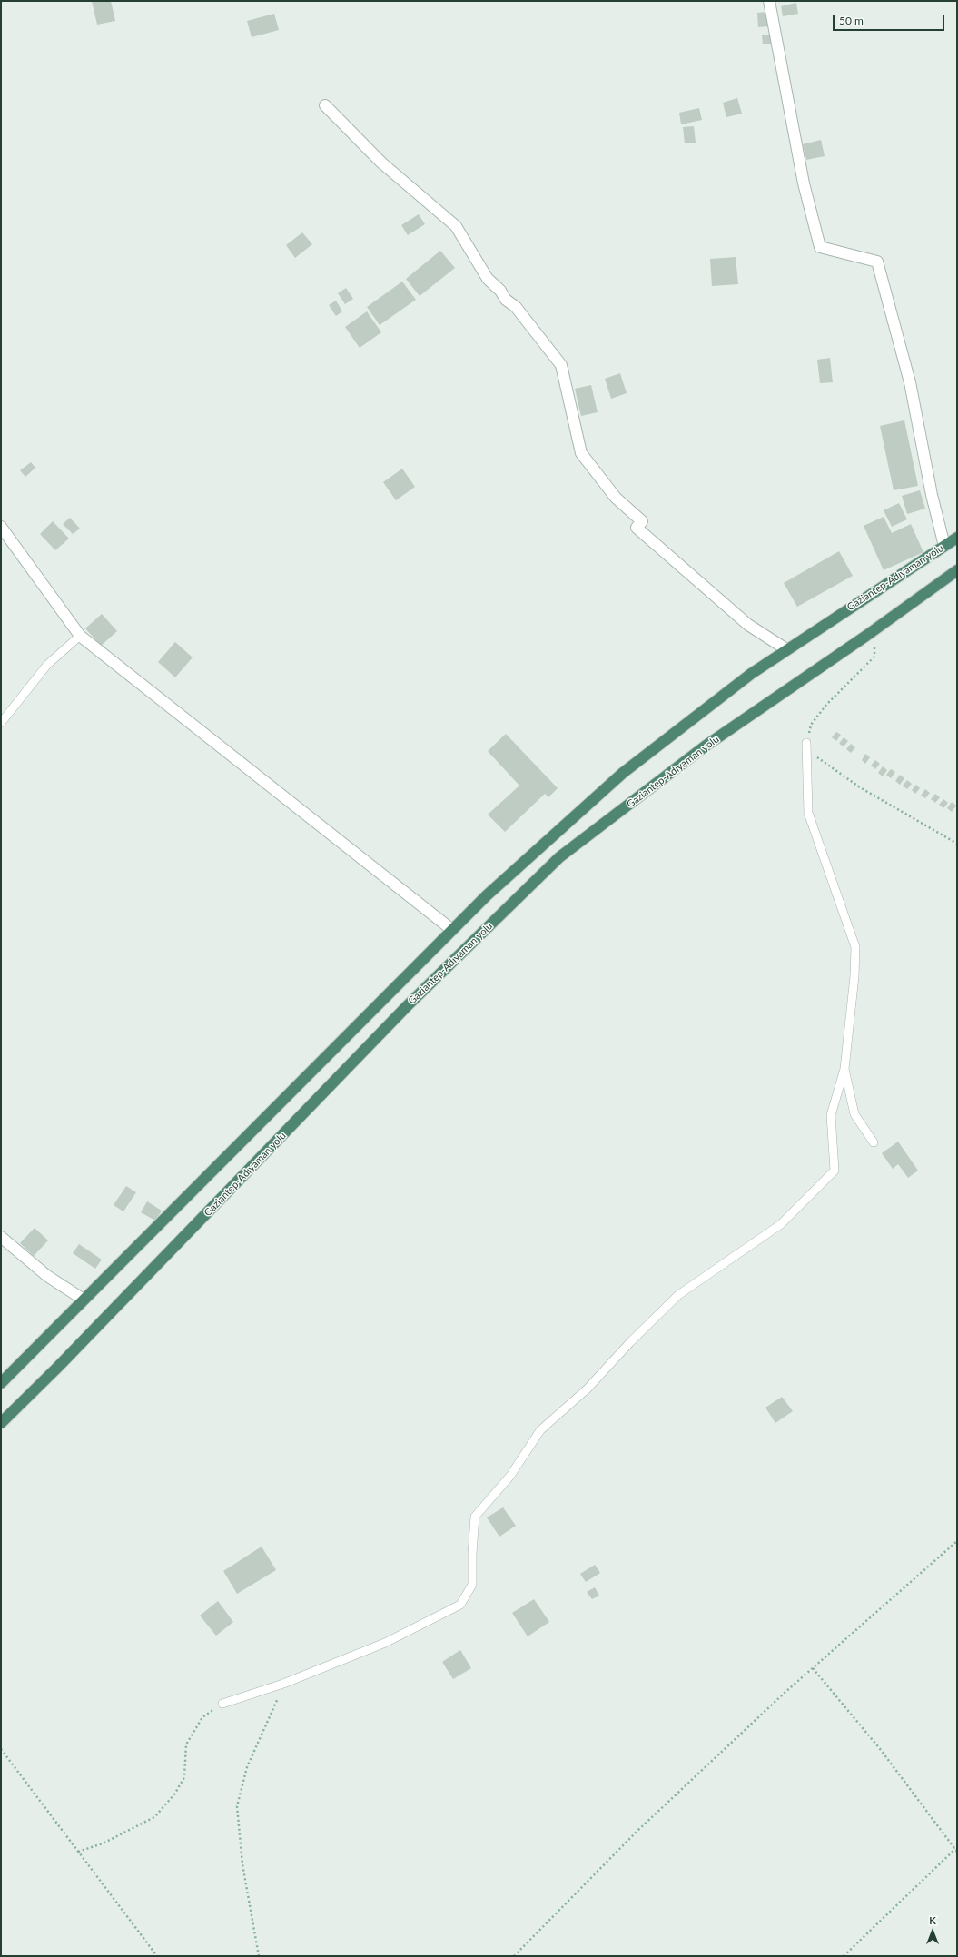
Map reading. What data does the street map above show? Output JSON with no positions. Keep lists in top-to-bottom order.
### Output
{
  "streets": {
    "highway": ["Gaziantep-Adıyaman yolu"]
  },
  "scale_bar": "50 m",
  "north": "top"
}
